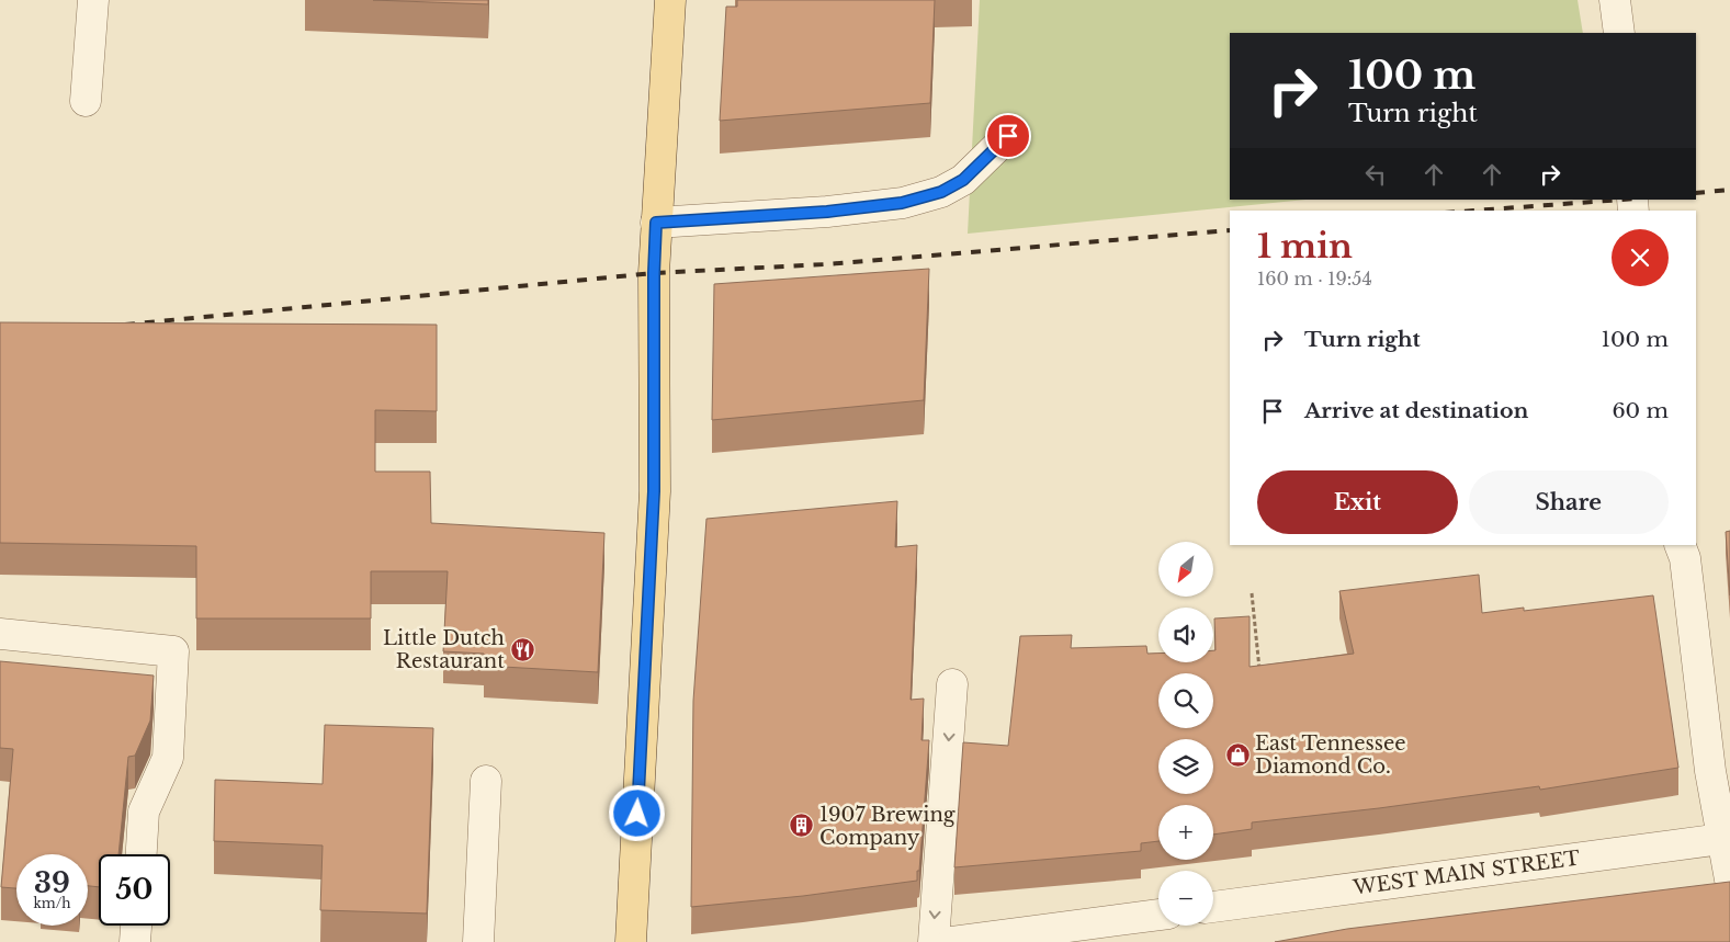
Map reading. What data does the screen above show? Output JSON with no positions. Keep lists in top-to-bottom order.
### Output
{
  "streets": {
    "street": ["WEST MAIN STREET"]
  },
  "places": {
    "restaurant": ["Little Dutch Restaurant"],
    "shop": ["East Tennessee Diamond Co."],
    "building": ["1907 Brewing Company"]
  },
  "north": "bottom left",
  "page": {
    "turn": ["100 m", "Turn right"],
    "heading": ["1 min", "160 m · 19:54"],
    "list": [
      {
        "name": "Turn right",
        "value": "100 m"
      },
      {
        "name": "Arrive at destination",
        "value": "60 m"
      }
    ],
    "buttons": ["Exit", "Share"],
    "map_buttons": ["+", "−"],
    "speed": "39 km/h",
    "limit": "50"
  }
}
